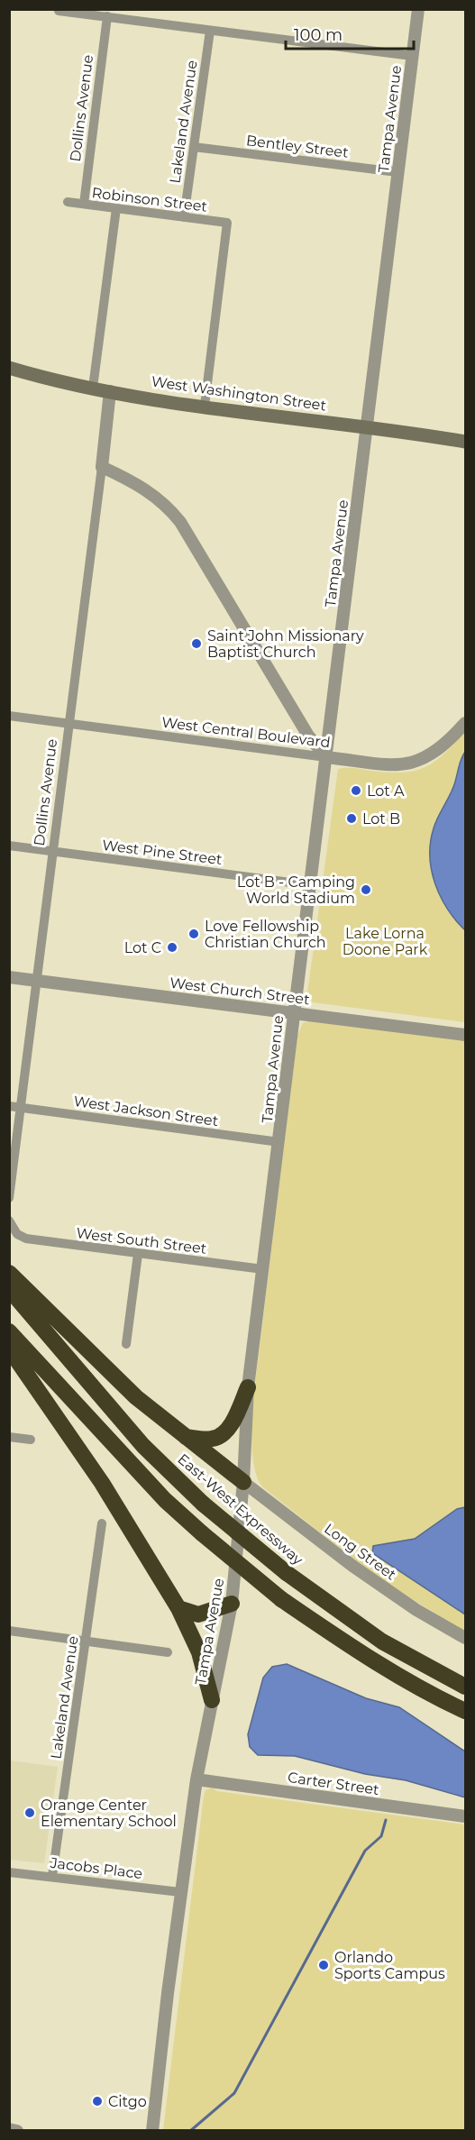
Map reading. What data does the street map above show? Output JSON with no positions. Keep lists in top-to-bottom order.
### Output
{
  "streets": {
    "highway": ["East-West Expressway"],
    "main road": ["West Washington Street"],
    "street": [
      "Dollins Avenue",
      "Tampa Avenue",
      "Lakeland Avenue",
      "Bentley Street",
      "Robinson Street",
      "West Central Boulevard",
      "West Pine Street",
      "West Church Street",
      "West Jackson Street",
      "West South Street",
      "Long Street",
      "Carter Street",
      "Jacobs Place"
    ]
  },
  "crossings": [
    ["Dollins Avenue", "Robinson Street"],
    ["Dollins Avenue", "West Washington Street"],
    ["Dollins Avenue", "West Central Boulevard"],
    ["Dollins Avenue", "West Pine Street"],
    ["Dollins Avenue", "West Church Street"],
    ["Dollins Avenue", "West Jackson Street"],
    ["Tampa Avenue", "Bentley Street"],
    ["Tampa Avenue", "West Washington Street"],
    ["Tampa Avenue", "West Central Boulevard"],
    ["Tampa Avenue", "West Pine Street"],
    ["Tampa Avenue", "West Church Street"],
    ["Tampa Avenue", "West Jackson Street"],
    ["Tampa Avenue", "West South Street"],
    ["Tampa Avenue", "Long Street"],
    ["Tampa Avenue", "Carter Street"],
    ["Tampa Avenue", "Jacobs Place"],
    ["Lakeland Avenue", "Bentley Street"],
    ["Lakeland Avenue", "Robinson Street"],
    ["Lakeland Avenue", "Jacobs Place"],
    ["Robinson Street", "West Washington Street"]
  ],
  "parks": ["Lake Lorna Doone Park"],
  "places": [
    "Saint John Missionary Baptist Church",
    "Lot A",
    "Lot B",
    "Lot B - Camping World Stadium",
    "Love Fellowship Christian Church",
    "Lot C",
    "Orange Center Elementary School",
    "Orlando Sports Campus",
    "Citgo"
  ],
  "scale_bar": "100 m"
}
